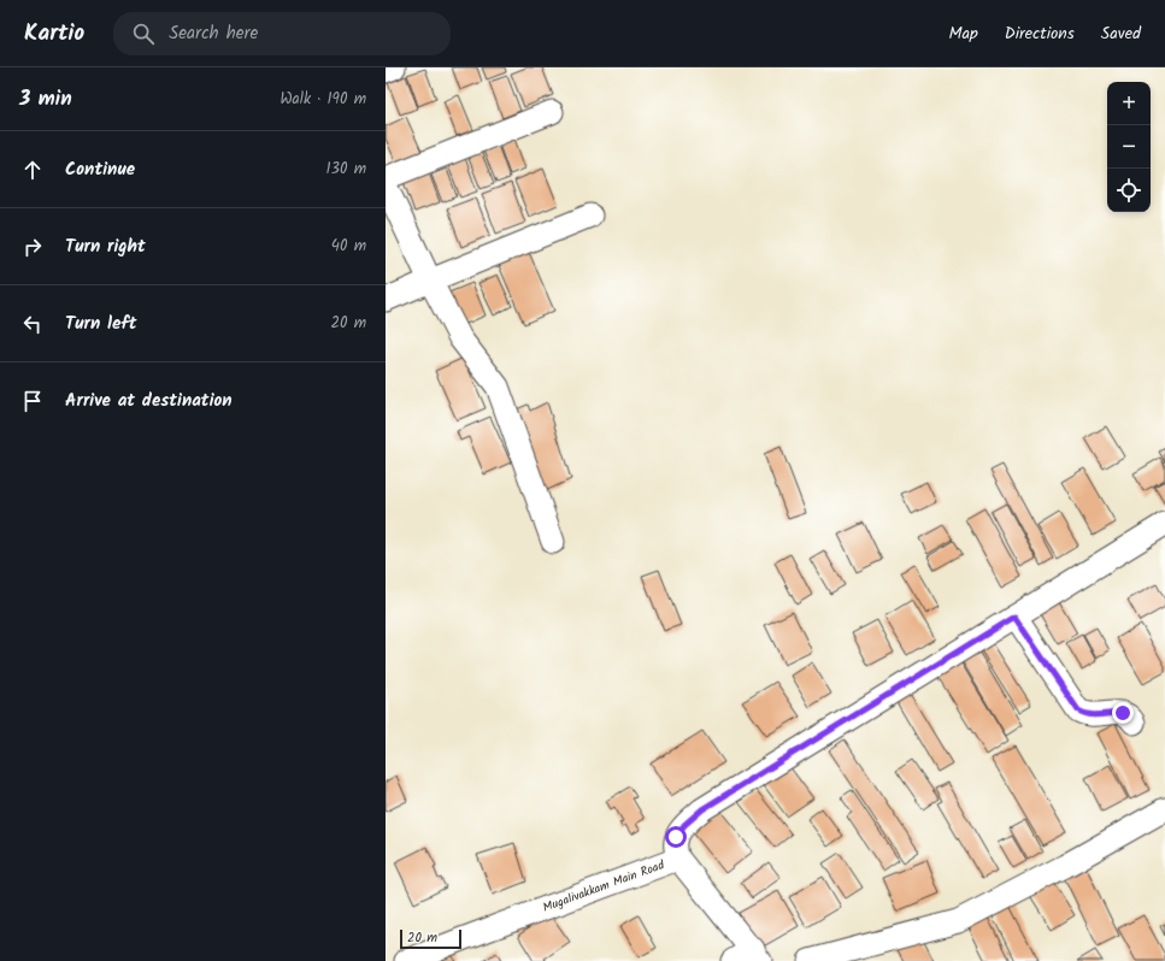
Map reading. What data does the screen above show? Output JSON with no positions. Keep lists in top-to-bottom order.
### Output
{
  "streets": {
    "street": ["Mugalivakkam Main Road"]
  },
  "scale_bar": "20 m",
  "page": {
    "header": "Kartio",
    "search": "Search here",
    "nav": ["Map", "Directions", "Saved"],
    "heading": ["3 min", "Walk · 190 m"],
    "map_buttons": ["+", "−"],
    "list": [
      ["Continue", "130 m"],
      ["Turn right", "40 m"],
      ["Turn left", "20 m"],
      "Arrive at destination"
    ],
    "scale": "20 m"
  }
}
